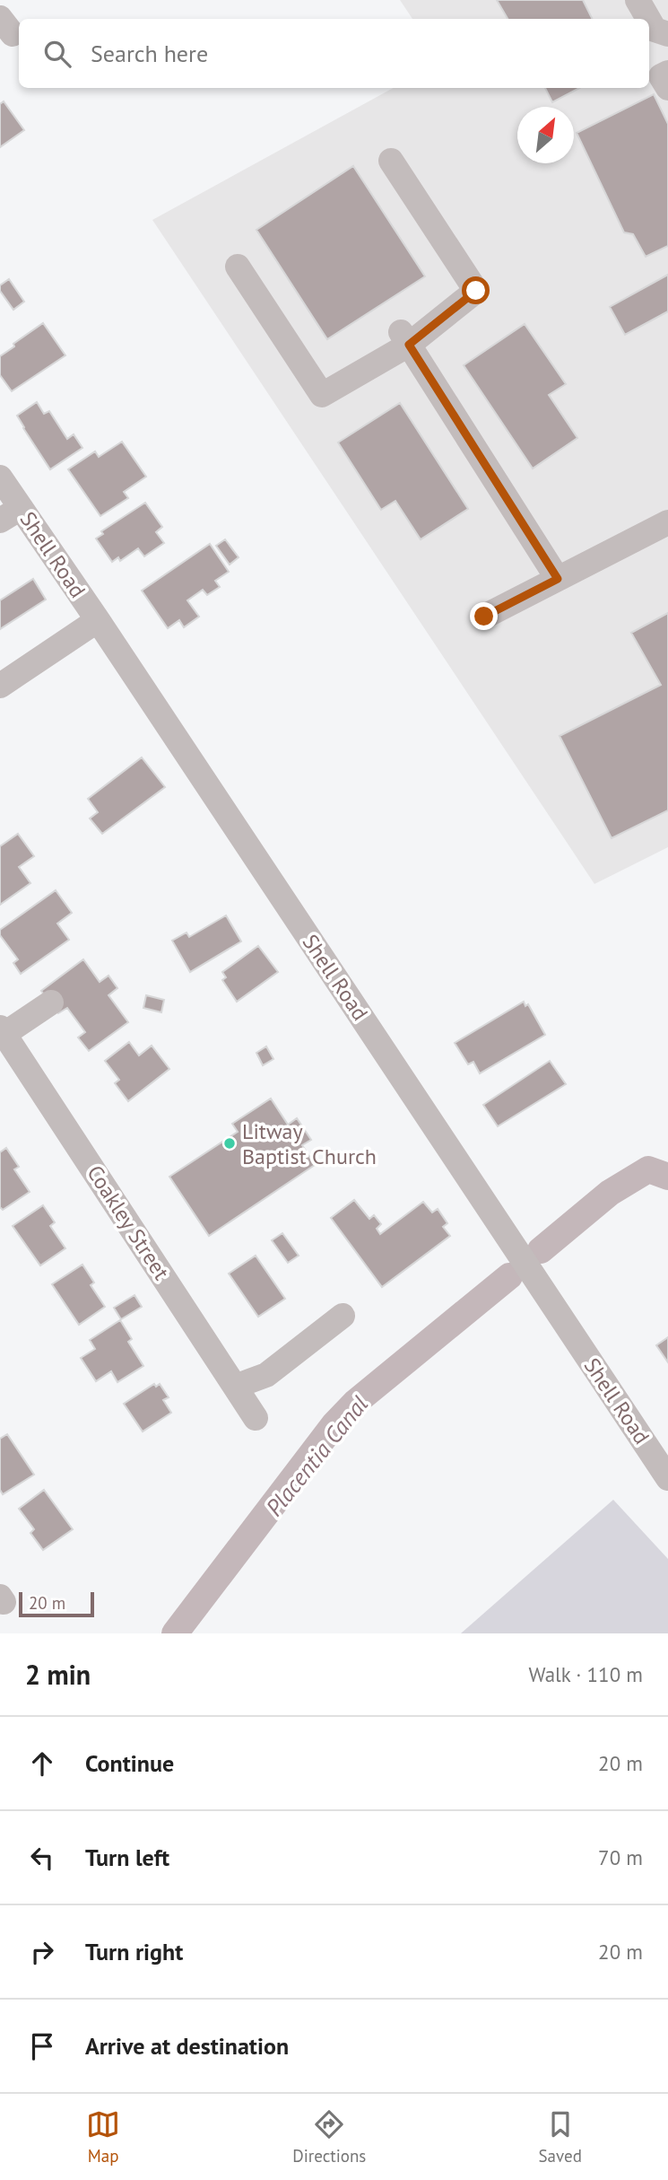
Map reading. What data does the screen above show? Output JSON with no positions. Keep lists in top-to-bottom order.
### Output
{
  "streets": {
    "street": ["Shell Road", "Coakley Street"]
  },
  "water": ["Placentia Canal"],
  "places": ["Litway Baptist Church"],
  "scale_bar": "20 m",
  "north": "top right",
  "page": {
    "search": "Search here",
    "scale": "20 m",
    "heading": ["2 min", "Walk · 110 m"],
    "list": [
      ["Continue", "20 m"],
      ["Turn left", "70 m"],
      ["Turn right", "20 m"],
      "Arrive at destination"
    ],
    "nav": ["Map", "Directions", "Saved"]
  }
}
